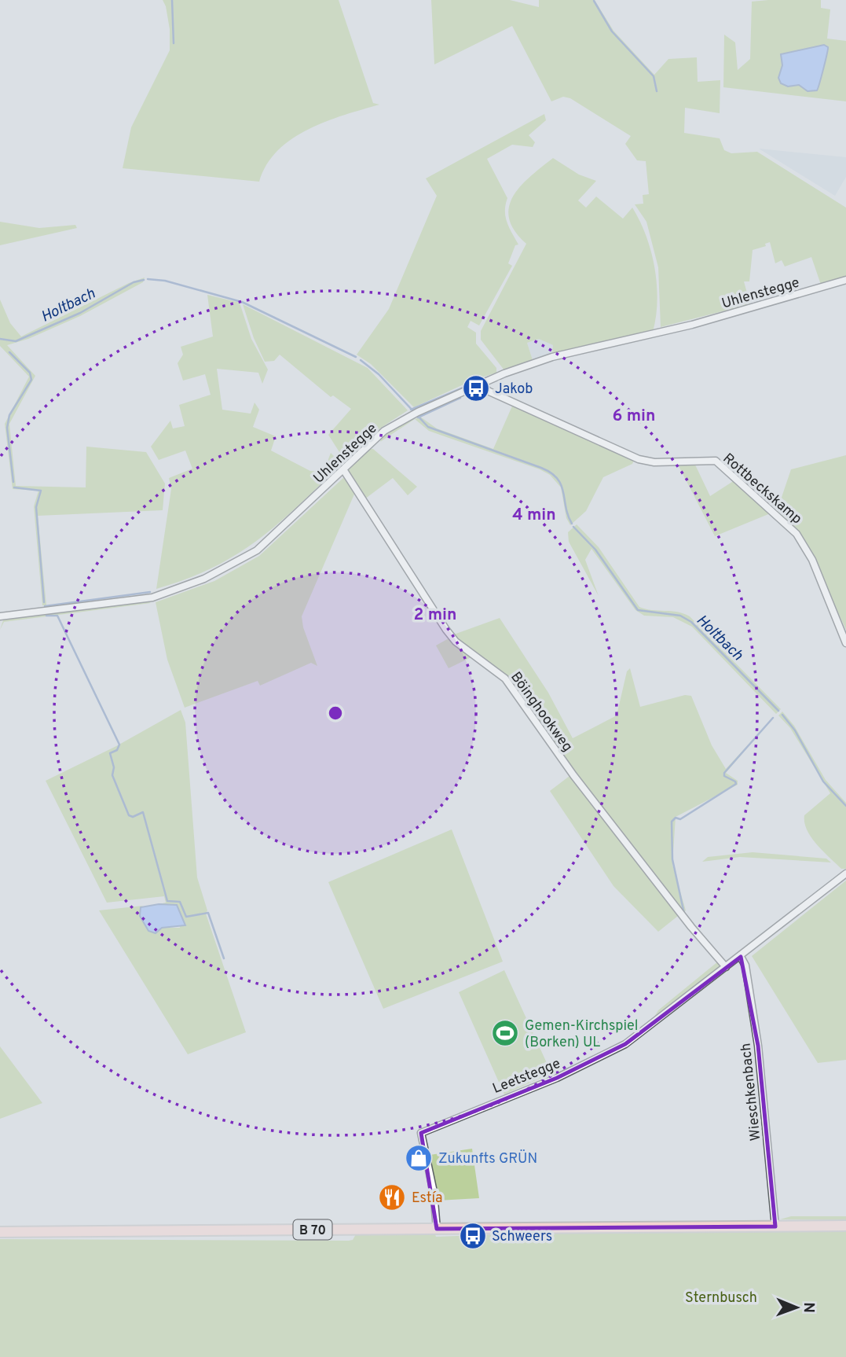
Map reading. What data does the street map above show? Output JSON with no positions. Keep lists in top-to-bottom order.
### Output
{
  "streets": {
    "main road": ["B 70"],
    "street": [
      "Uhlenstegge",
      "Rottbeckskamp",
      "Böinghookweg",
      "Leetstegge",
      "Wieschkenbach"
    ]
  },
  "crossings": [
    ["Uhlenstegge", "Rottbeckskamp"],
    ["Uhlenstegge", "Böinghookweg"],
    ["Böinghookweg", "Leetstegge"],
    ["Leetstegge", "Wieschkenbach"],
    ["Leetstegge", "B 70"],
    ["Wieschkenbach", "B 70"]
  ],
  "water": ["Holtbach"],
  "parks": ["Sternbusch"],
  "places": {
    "bus stop": ["Jakob", "Schweers"],
    "sports": ["Gemen-Kirchspiel (Borken) UL"],
    "shop": ["Zukunfts GRÜN"],
    "restaurant": ["Estía"]
  },
  "north": "right",
  "rings": ["6 min", "4 min", "2 min"]
}
